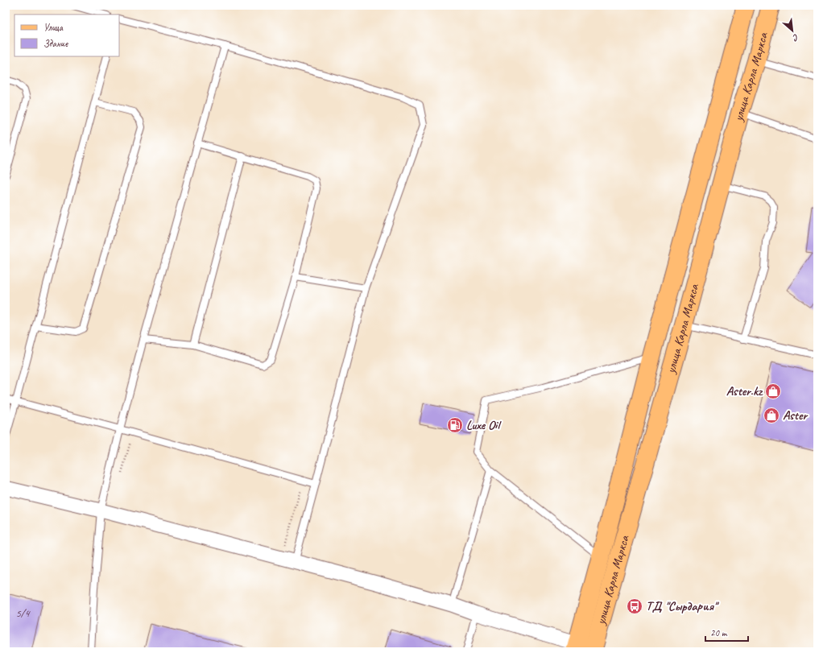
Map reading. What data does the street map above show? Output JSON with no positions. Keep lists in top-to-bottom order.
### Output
{
  "streets": {
    "main road": ["улица Карла Маркса"]
  },
  "places": {
    "shop": ["Aster.kz", "Aster"],
    "fuel station": ["Luxe Oil"],
    "bus stop": ["ТД \"Сырдария\""]
  },
  "house_numbers": ["5/4"],
  "legend": ["Улица", "Здание"],
  "scale_bar": "20 m",
  "north": "bottom right"
}
